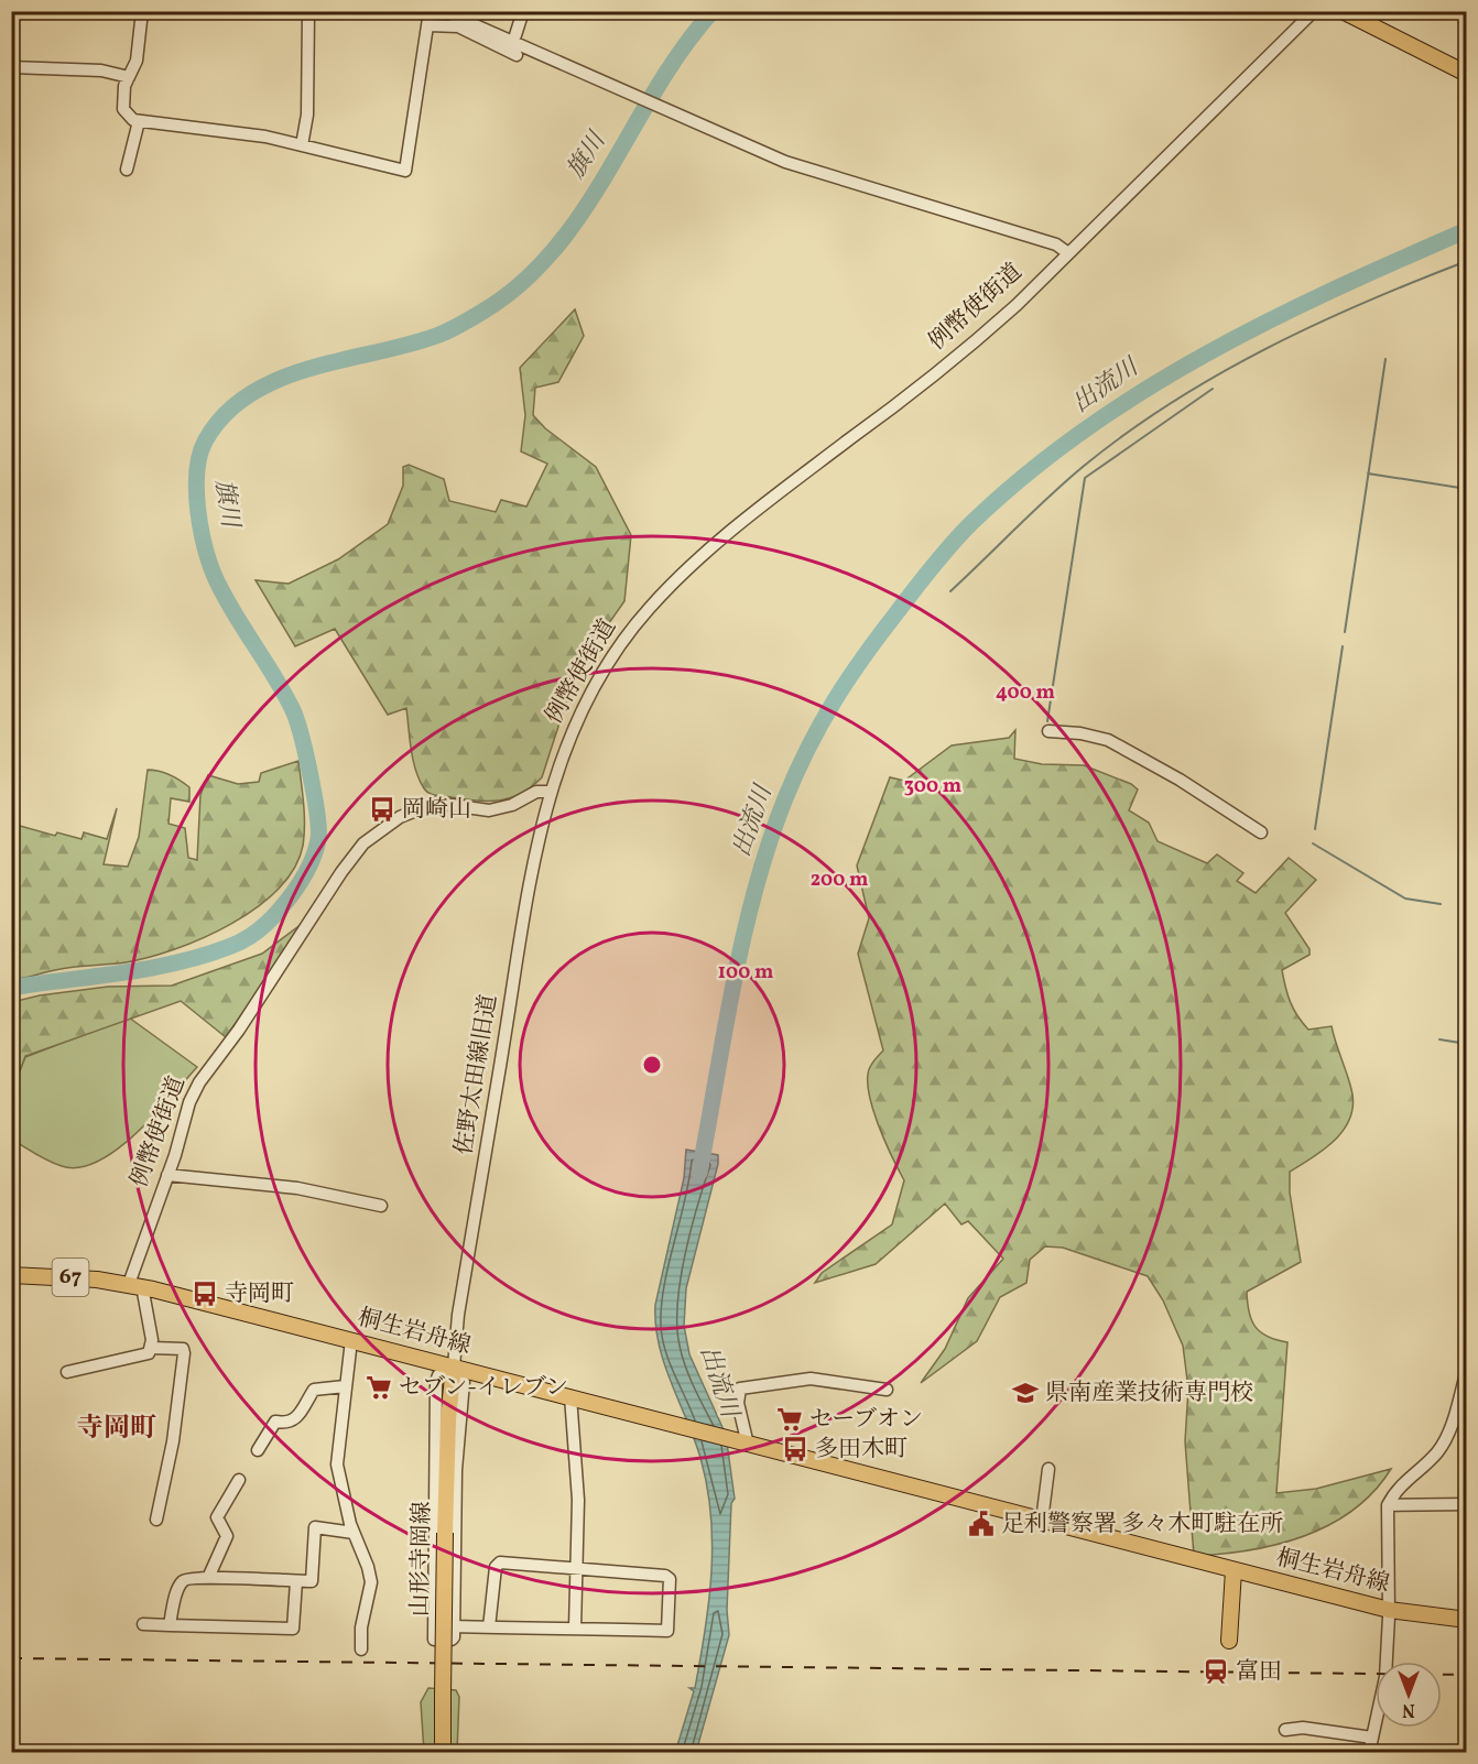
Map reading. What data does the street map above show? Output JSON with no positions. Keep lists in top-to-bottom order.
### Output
{
  "streets": {
    "main road": ["67", "桐生岩舟線", "山形寺岡線"],
    "street": ["例幣使街道", "佐野太田線旧道"]
  },
  "crossings": [
    ["例幣使街道", "佐野太田線旧道"],
    ["例幣使街道", "67"],
    ["例幣使街道", "桐生岩舟線"],
    ["佐野太田線旧道", "桐生岩舟線"],
    ["佐野太田線旧道", "山形寺岡線"],
    ["67", "桐生岩舟線"],
    ["桐生岩舟線", "山形寺岡線"]
  ],
  "districts": ["寺岡町"],
  "water": ["旗川", "出流川"],
  "places": {
    "bus stop": ["岡崎山", "寺岡町", "多田木町"],
    "supermarket": ["セブン-イレブン", "セーブオン"],
    "school or university": ["県南産業技術専門校"],
    "public building": ["足利警察署 多々木町駐在所"],
    "station": ["富田"]
  },
  "north": "bottom",
  "rings": [
    "400 m",
    "300 m",
    "200 m",
    "100 m"
  ]
}
